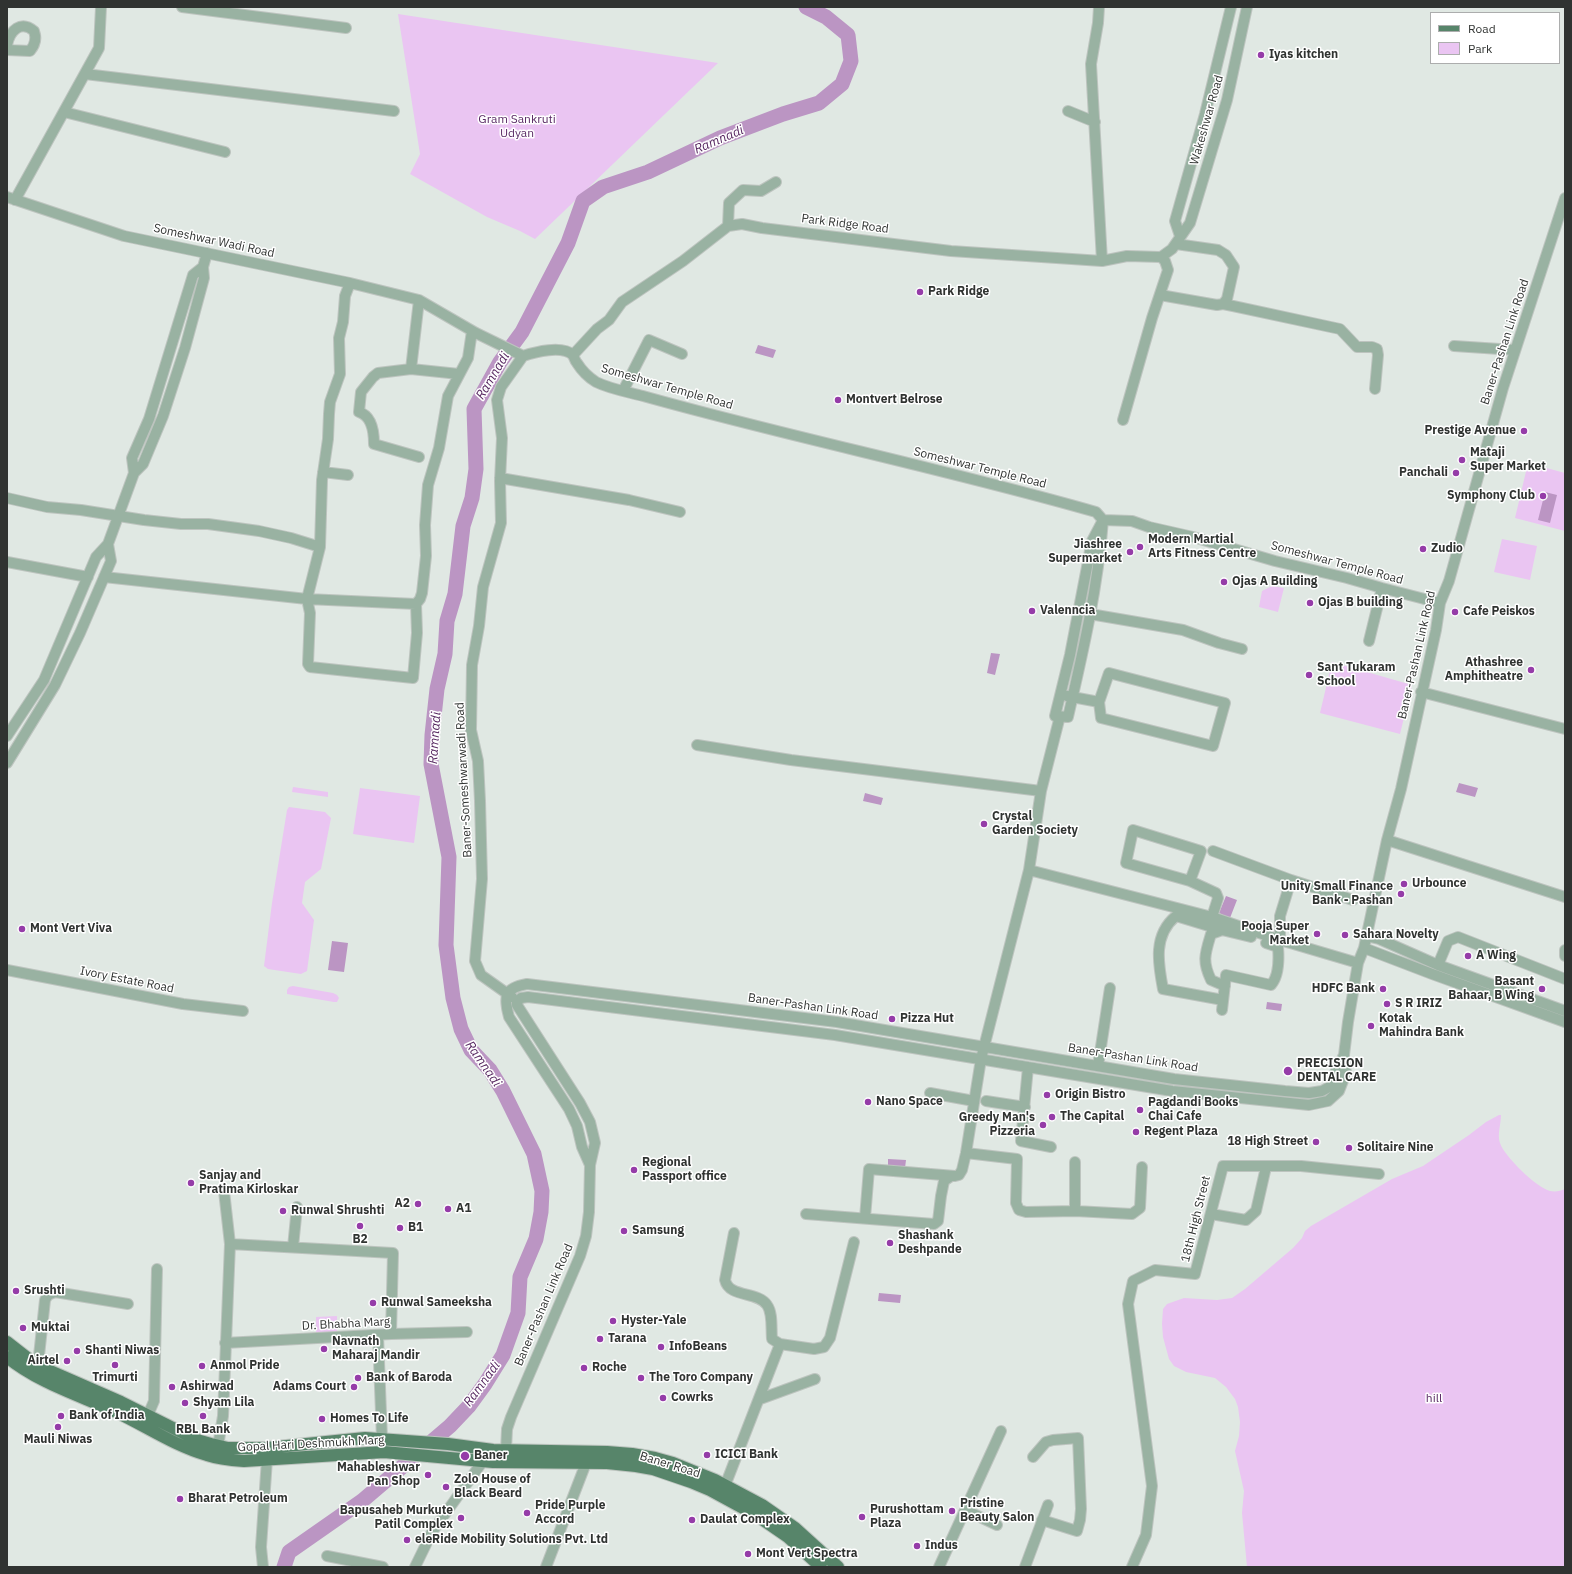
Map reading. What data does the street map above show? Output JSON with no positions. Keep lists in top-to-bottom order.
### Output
{
  "streets": {
    "main road": ["Gopal Hari Deshmukh Marg", "Baner Road"],
    "street": [
      "Wakeshwar Road",
      "Park Ridge Road",
      "Someshwar Wadi Road",
      "Baner-Pashan Link Road",
      "Someshwar Temple Road",
      "Baner-Someshwarwadi Road",
      "Ivory Estate Road",
      "18th High Street",
      "Dr. Bhabha Marg"
    ]
  },
  "crossings": [
    ["Wakeshwar Road", "Park Ridge Road"],
    ["Baner-Pashan Link Road", "Someshwar Temple Road"],
    ["Baner-Pashan Link Road", "Baner-Someshwarwadi Road"],
    ["Baner-Pashan Link Road", "Baner Road"],
    ["Gopal Hari Deshmukh Marg", "Baner Road"]
  ],
  "water": ["Ramnadi"],
  "parks": ["Gram Sankruti Udyan", "hill"],
  "places": [
    "Iyas kitchen",
    "Park Ridge",
    "Montvert Belrose",
    "Prestige Avenue",
    "Mataji Super Market",
    "Panchali",
    "Symphony Club",
    "Modern Martial Arts Fitness Centre",
    "Zudio",
    "Jiashree Supermarket",
    "Ojas A Building",
    "Ojas B building",
    "Valenncia",
    "Cafe Peiskos",
    "Athashree Amphitheatre",
    "Sant Tukaram School",
    "Crystal Garden Society",
    "Urbounce",
    "Unity Small Finance Bank - Pashan",
    "Mont Vert Viva",
    "Pooja Super Market",
    "Sahara Novelty",
    "A Wing",
    "HDFC Bank",
    "Basant Bahaar, B Wing",
    "S R IRIZ",
    "Pizza Hut",
    "Kotak Mahindra Bank",
    "PRECISION DENTAL CARE",
    "Origin Bistro",
    "Nano Space",
    "Pagdandi Books Chai Cafe",
    "The Capital",
    "Greedy Man's Pizzeria",
    "Regent Plaza",
    "18 High Street",
    "Solitaire Nine",
    "Regional Passport office",
    "Sanjay and Pratima Kirloskar",
    "A2",
    "A1",
    "Runwal Shrushti",
    "B2",
    "B1",
    "Samsung",
    "Shashank Deshpande",
    "Srushti",
    "Runwal Sameeksha",
    "Hyster-Yale",
    "Muktai",
    "Tarana",
    "InfoBeans",
    "Navnath Maharaj Mandir",
    "Shanti Niwas",
    "Airtel",
    "Trimurti",
    "Anmol Pride",
    "Roche",
    "Bank of Baroda",
    "The Toro Company",
    "Ashirwad",
    "Adams Court",
    "Cowrks",
    "Shyam Lila",
    "Bank of India",
    "RBL Bank",
    "Homes To Life",
    "Mauli Niwas",
    "ICICI Bank",
    "Baner",
    "Mahableshwar Pan Shop",
    "Zolo House of Black Beard",
    "Bharat Petroleum",
    "Pristine Beauty Salon",
    "Pride Purple Accord",
    "Purushottam Plaza",
    "Bapusaheb Murkute Patil Complex",
    "Daulat Complex",
    "eleRide Mobility Solutions Pvt. Ltd",
    "Indus",
    "Mont Vert Spectra"
  ],
  "legend": ["Road", "Park"]
}
